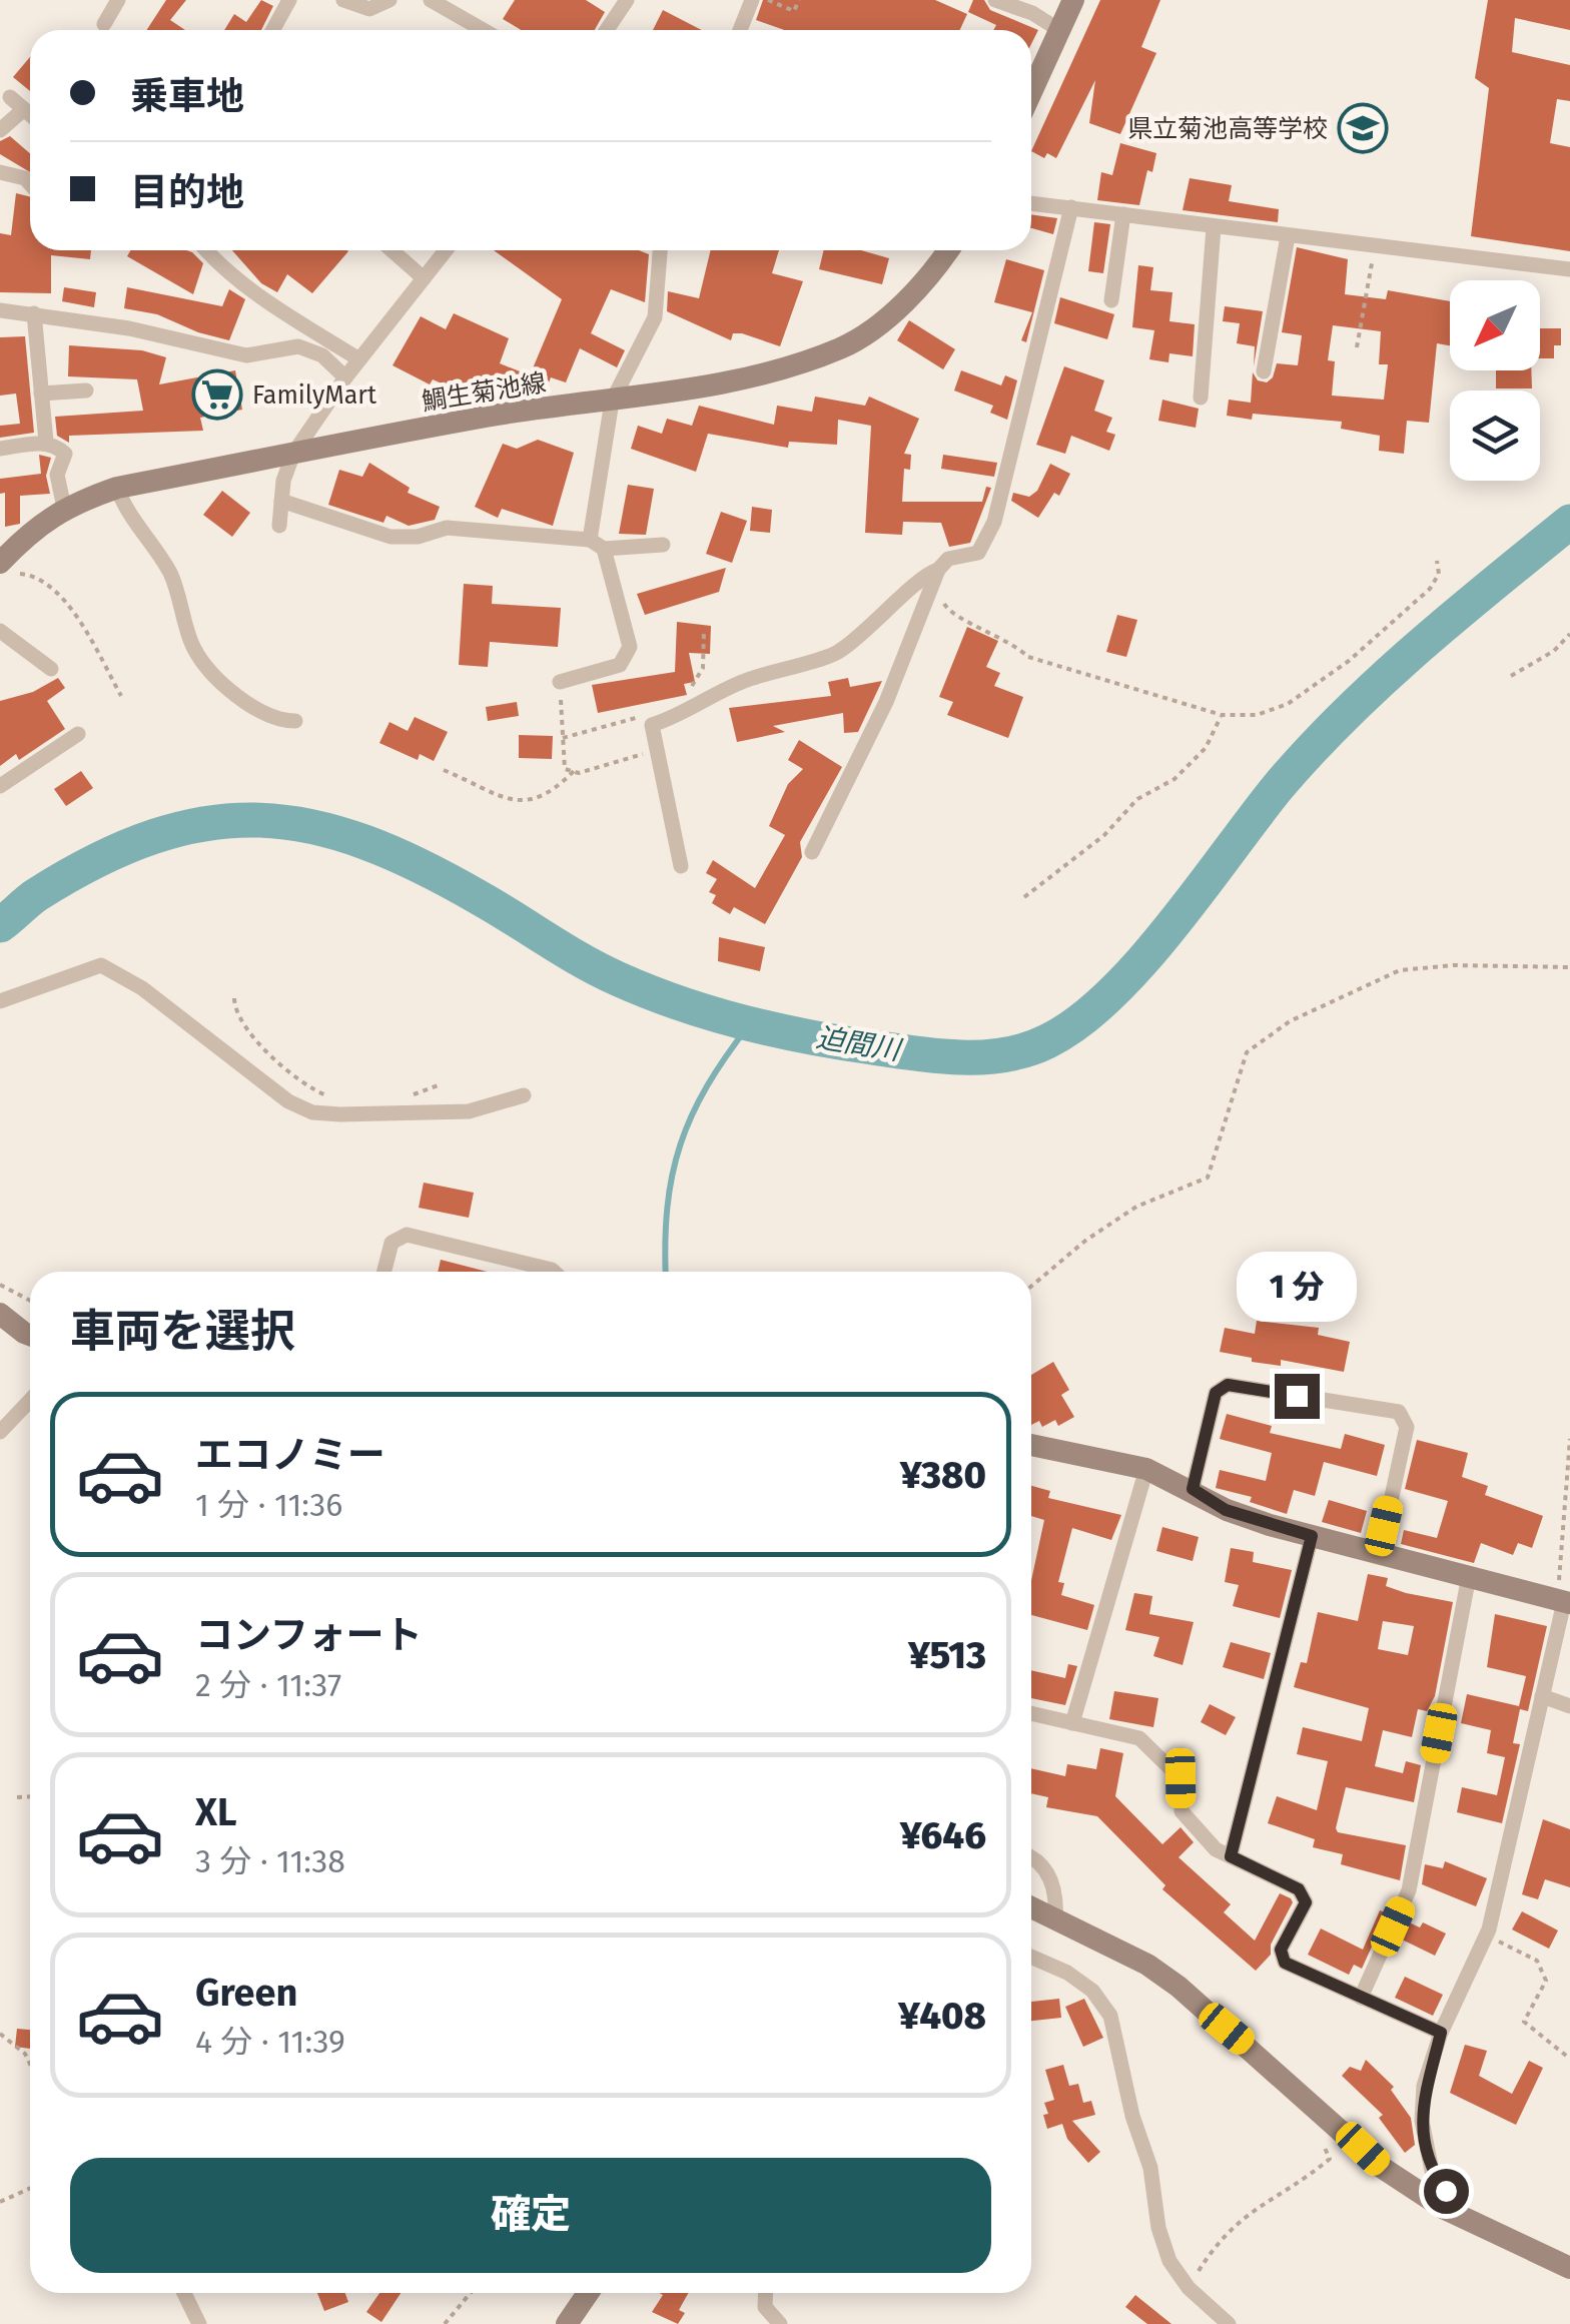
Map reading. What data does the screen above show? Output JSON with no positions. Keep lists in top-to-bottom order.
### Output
{
  "streets": {
    "street": ["鯛生菊池線"]
  },
  "water": ["迫間川"],
  "places": {
    "school or university": ["県立菊池高等学校"],
    "supermarket": ["FamilyMart"]
  },
  "north": "bottom left",
  "page": {
    "banner": ["乗車地", "目的地"],
    "bubble": "1 分",
    "heading": "車両を選択",
    "list": [
      {
        "name": "エコノミー",
        "note": "1 分 · 11:36",
        "value": "¥380"
      },
      {
        "name": "コンフォート",
        "note": "2 分 · 11:37",
        "value": "¥513"
      },
      {
        "name": "XL",
        "note": "3 分 · 11:38",
        "value": "¥646"
      },
      {
        "name": "Green",
        "note": "4 分 · 11:39",
        "value": "¥408"
      }
    ],
    "buttons": "確定"
  }
}
